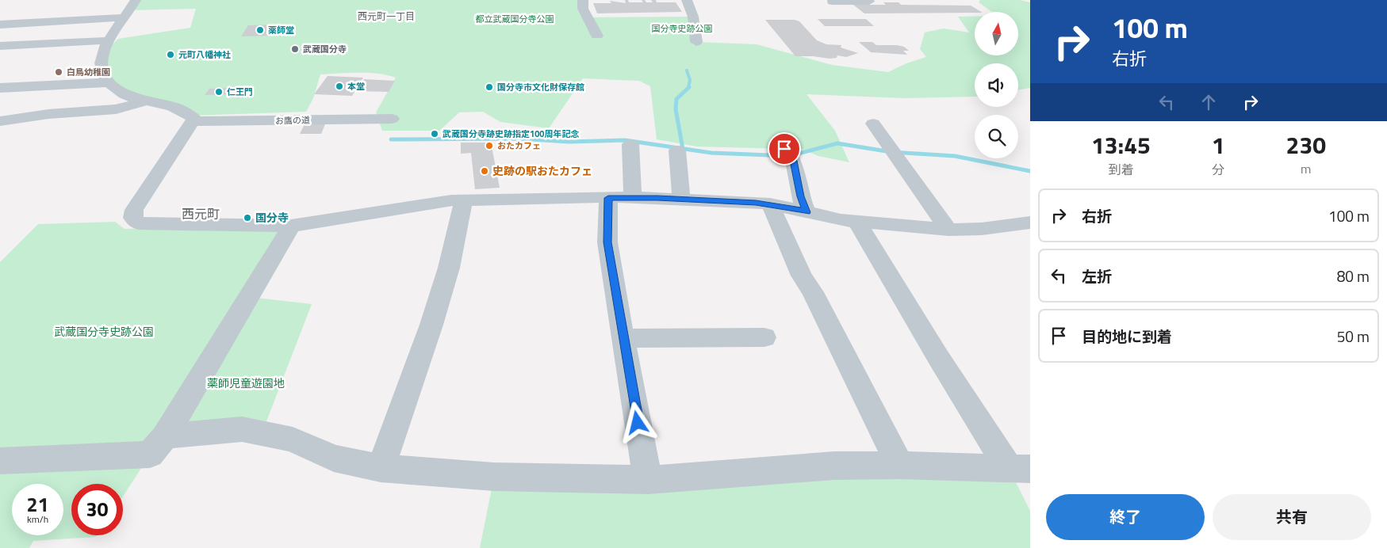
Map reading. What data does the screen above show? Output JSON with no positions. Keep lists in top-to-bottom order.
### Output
{
  "streets": {
    "street": ["お鷹の道"]
  },
  "districts": ["西元町一丁目", "西元町"],
  "parks": [
    "都立武蔵国分寺公園",
    "国分寺史跡公園",
    "武蔵国分寺史跡公園",
    "薬師児童遊園地"
  ],
  "places": [
    "薬師堂",
    "武蔵国分寺",
    "元町八幡神社",
    "白鳥幼稚園",
    "本堂",
    "国分寺市文化財保存館",
    "仁王門",
    "武蔵国分寺跡史跡指定100周年記念",
    "おたカフェ",
    "史跡の駅おたカフェ",
    "国分寺"
  ],
  "north": "top",
  "page": {
    "turn": ["100 m", "右折"],
    "eta": [
      "13:45",
      "到着",
      "1",
      "分",
      "230",
      "m"
    ],
    "list": [
      {
        "name": "右折",
        "value": "100 m"
      },
      {
        "name": "左折",
        "value": "80 m"
      },
      {
        "name": "目的地に到着",
        "value": "50 m"
      }
    ],
    "speed": "21 km/h",
    "limit": "30",
    "buttons": ["終了", "共有"]
  }
}
